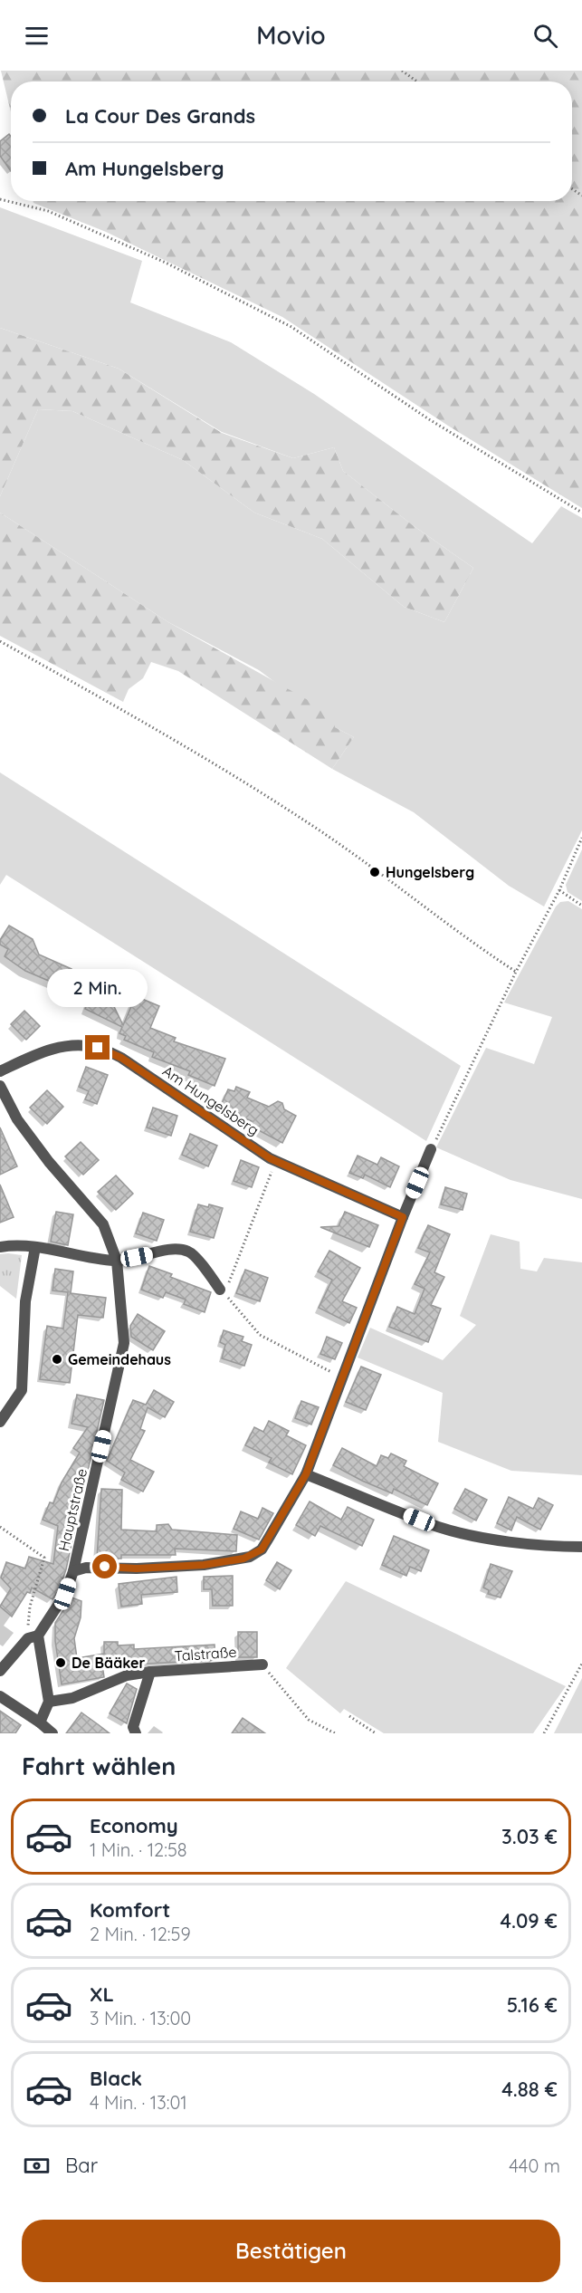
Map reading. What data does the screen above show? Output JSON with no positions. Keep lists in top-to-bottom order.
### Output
{
  "streets": {
    "street": ["Am Hungelsberg", "Hauptstraße", "Talstraße"]
  },
  "places": ["Hungelsberg", "Gemeindehaus", "De Bääker"],
  "page": {
    "header": "Movio",
    "banner": ["La Cour Des Grands", "Am Hungelsberg"],
    "bubble": "2 Min.",
    "heading": "Fahrt wählen",
    "list": [
      {
        "name": "Economy",
        "note": "1 Min. · 12:58",
        "value": "3.03 €"
      },
      {
        "name": "Komfort",
        "note": "2 Min. · 12:59",
        "value": "4.09 €"
      },
      {
        "name": "XL",
        "note": "3 Min. · 13:00",
        "value": "5.16 €"
      },
      {
        "name": "Black",
        "note": "4 Min. · 13:01",
        "value": "4.88 €"
      }
    ],
    "pay": ["Bar", "440 m"],
    "buttons": "Bestätigen"
  }
}
